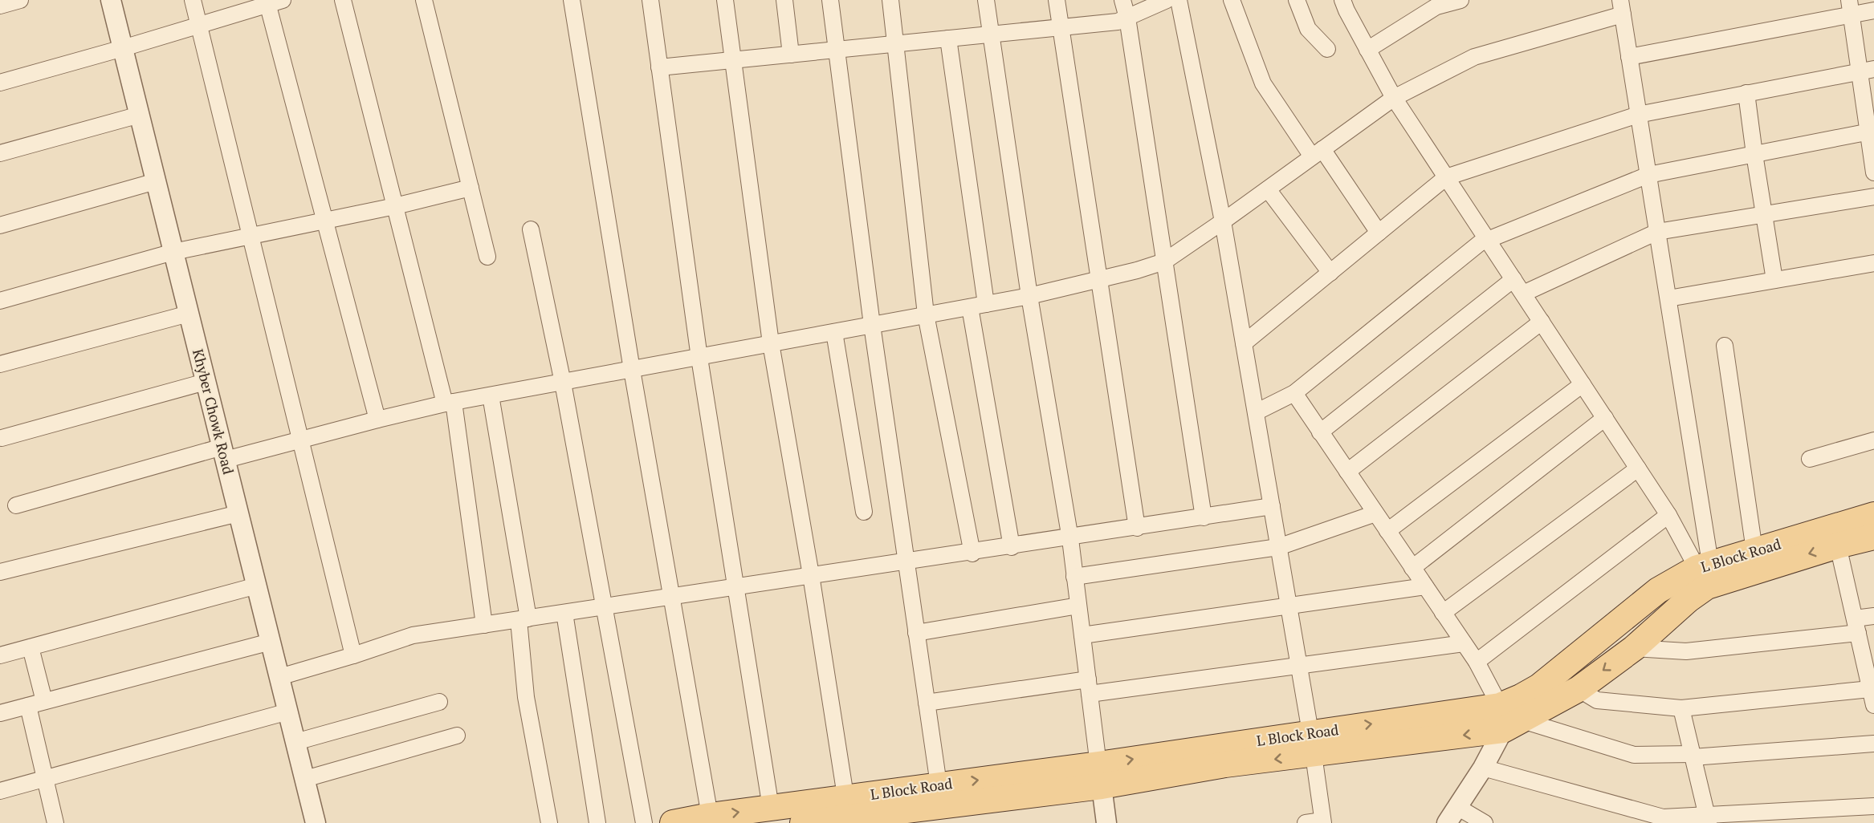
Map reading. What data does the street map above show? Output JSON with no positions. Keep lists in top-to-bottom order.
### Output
{
  "streets": {
    "main road": ["L Block Road"],
    "street": ["Khyber Chowk Road"]
  }
}
